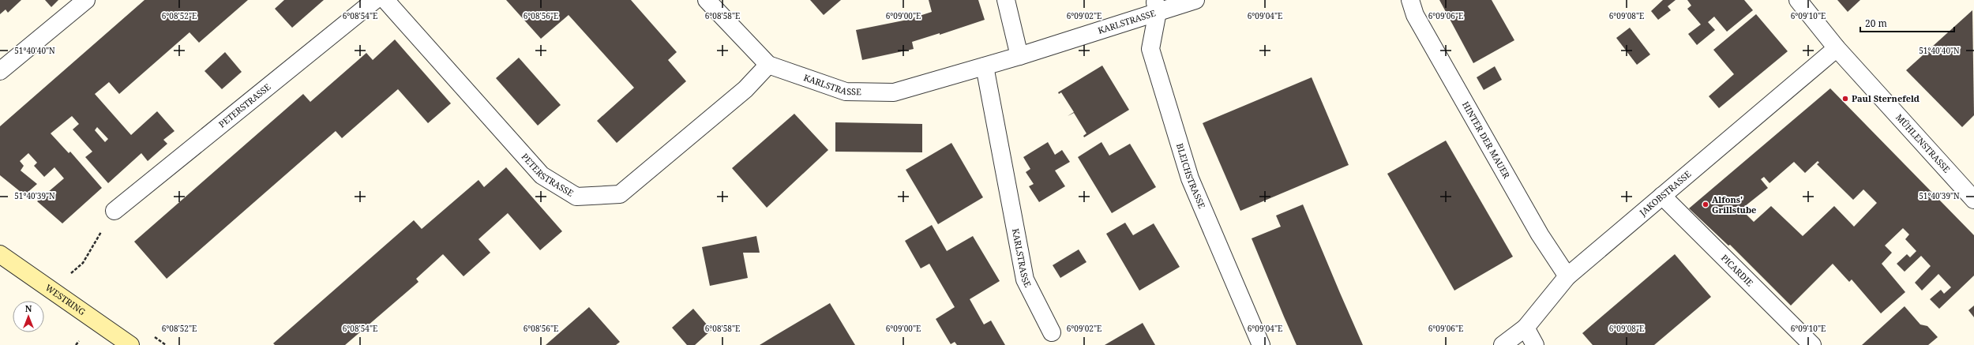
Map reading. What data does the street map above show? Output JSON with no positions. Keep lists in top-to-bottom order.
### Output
{
  "streets": {
    "main road": ["WESTRING"],
    "street": [
      "KARLSTRASSE",
      "PETERSTRASSE",
      "HINTER DER MAUER",
      "MÜHLENSTRASSE",
      "BLEICHSTRASSE",
      "JAKOBSTRASSE",
      "PICARDIE"
    ]
  },
  "crossings": [
    ["KARLSTRASSE", "PETERSTRASSE"],
    ["KARLSTRASSE", "BLEICHSTRASSE"],
    ["HINTER DER MAUER", "JAKOBSTRASSE"],
    ["MÜHLENSTRASSE", "JAKOBSTRASSE"],
    ["JAKOBSTRASSE", "PICARDIE"]
  ],
  "places": ["Paul Sternefeld", "Alfons' Grillstube"],
  "scale_bar": "20 m",
  "north": "top",
  "coordinates": [
    "6°08'52\"E",
    "6°08'54\"E",
    "6°08'56\"E",
    "6°08'58\"E",
    "6°09'00\"E",
    "6°09'02\"E",
    "6°09'04\"E",
    "6°09'06\"E",
    "6°09'08\"E",
    "6°09'10\"E",
    "51°40'40\"N",
    "51°40'39\"N"
  ]
}
